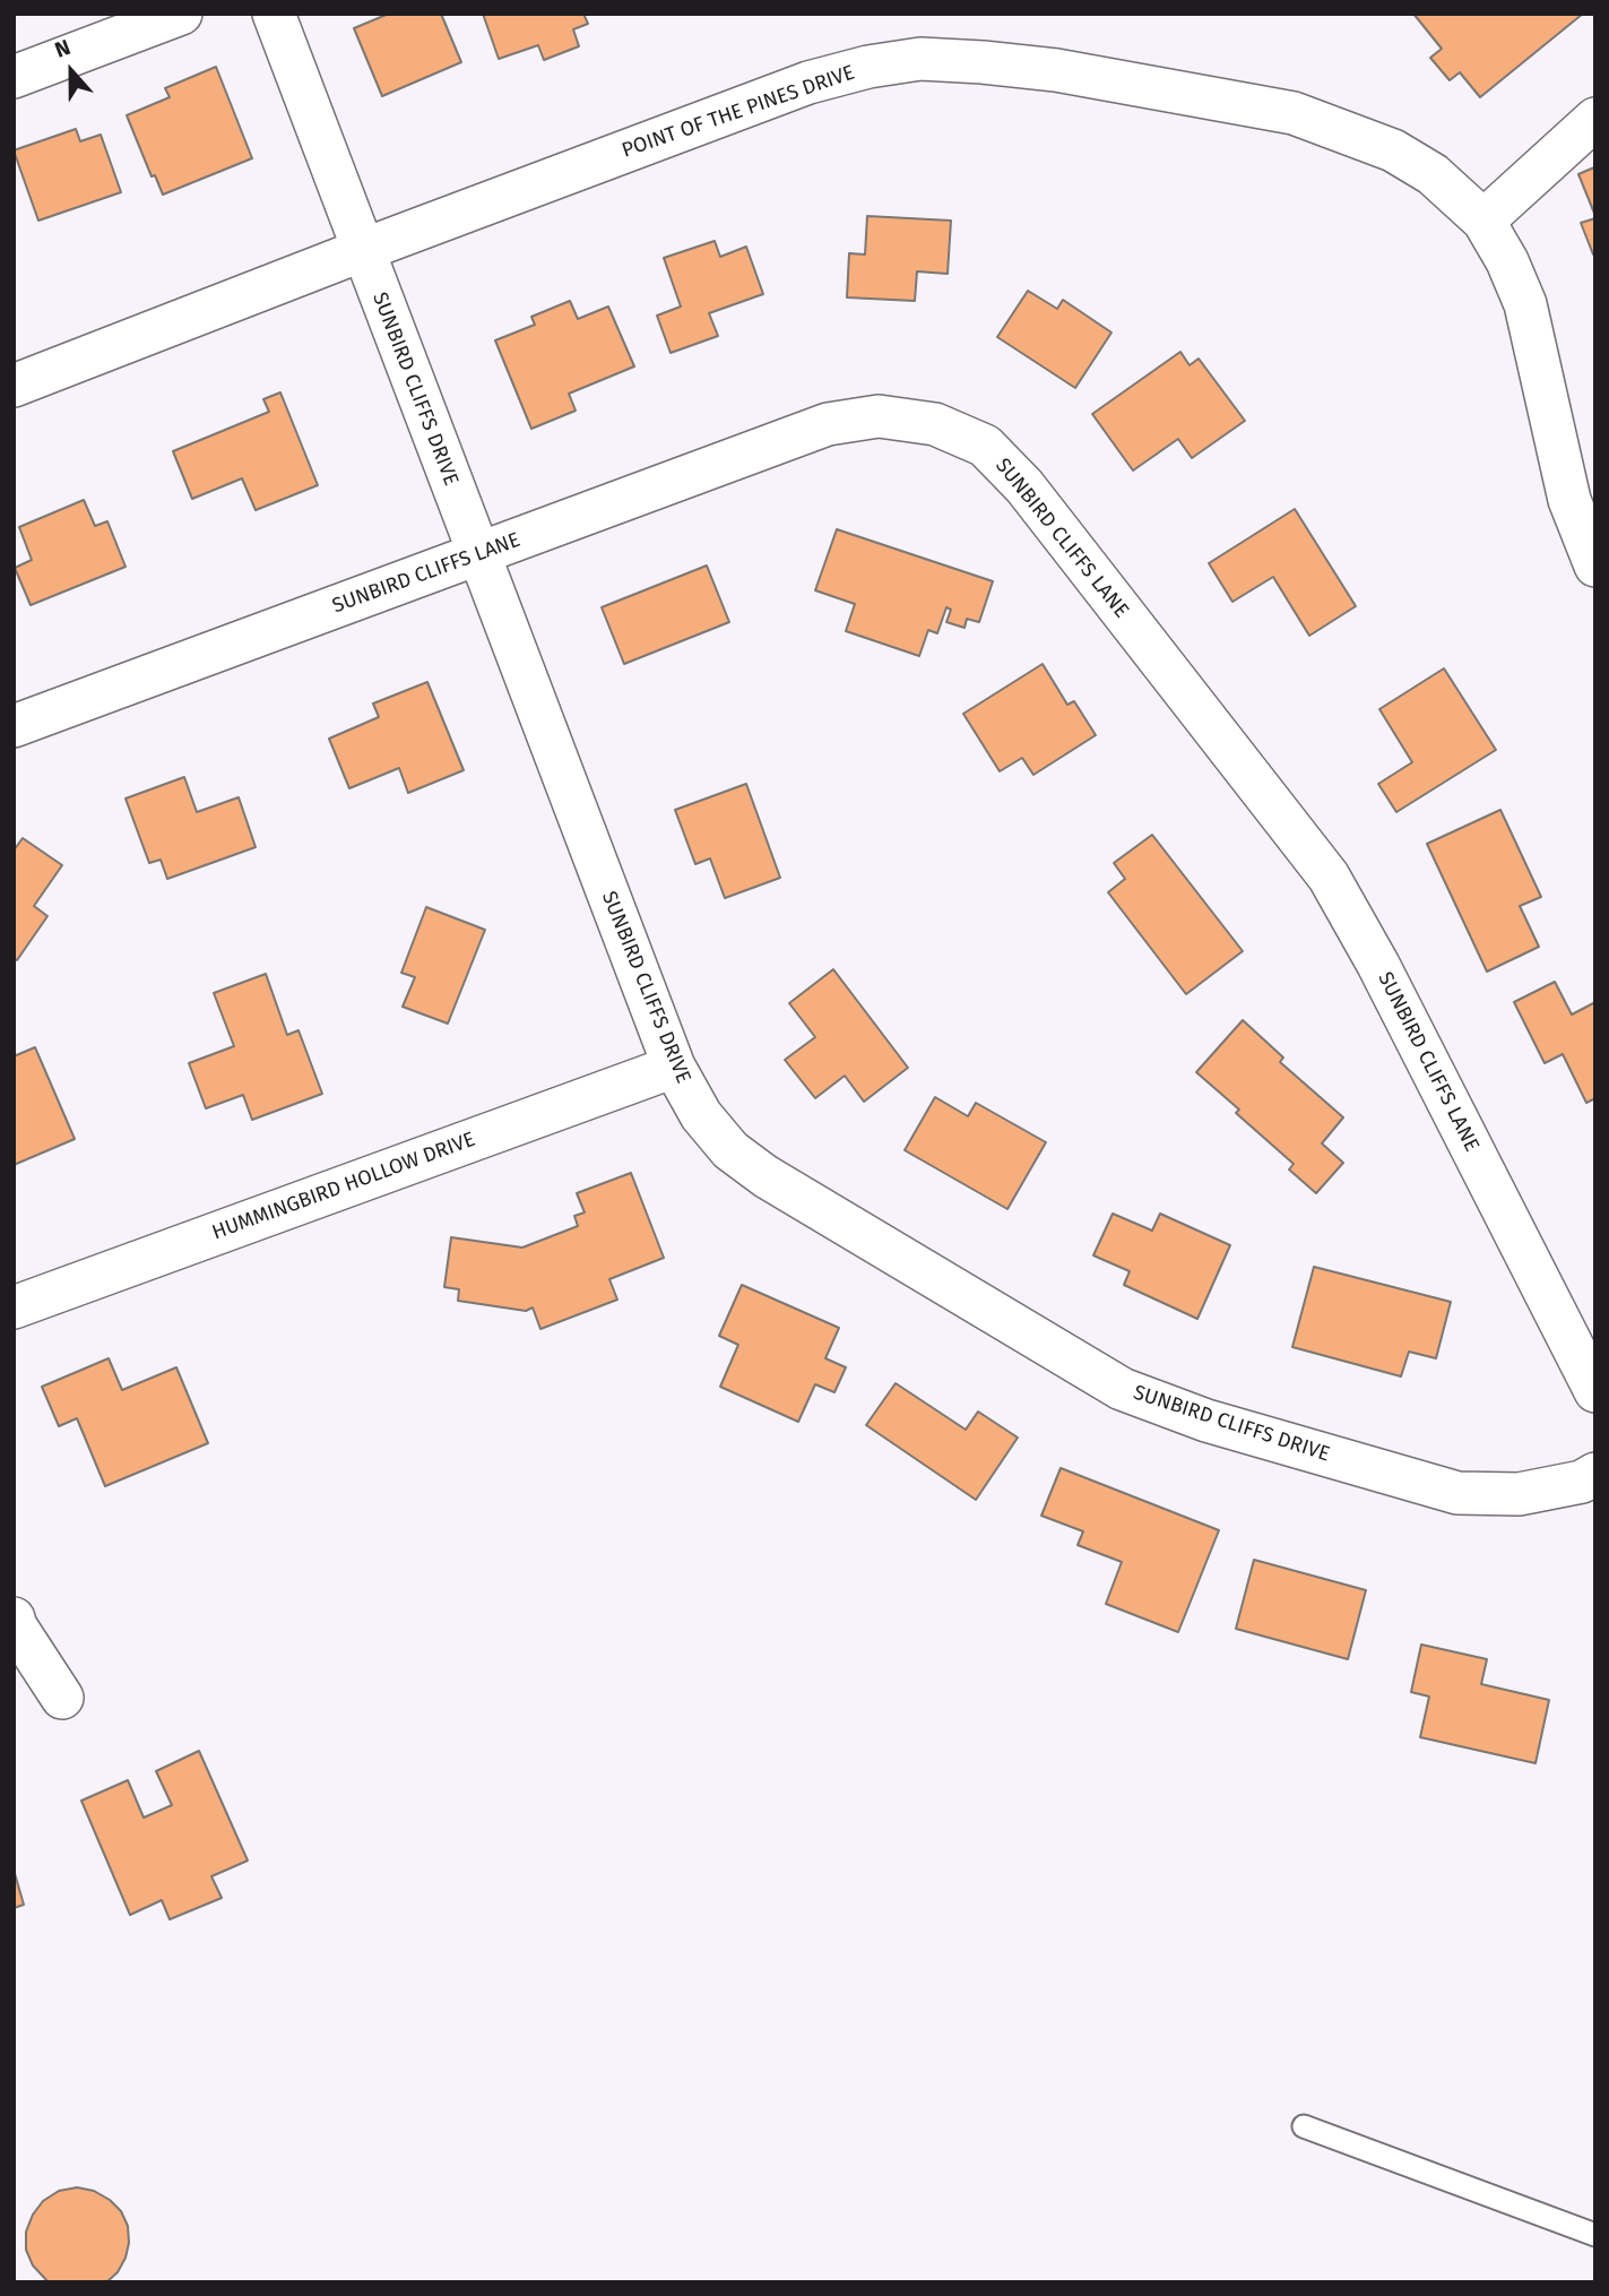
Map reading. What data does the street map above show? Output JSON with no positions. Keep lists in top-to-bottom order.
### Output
{
  "streets": {
    "street": [
      "POINT OF THE PINES DRIVE",
      "SUNBIRD CLIFFS DRIVE",
      "SUNBIRD CLIFFS LANE",
      "HUMMINGBIRD HOLLOW DRIVE"
    ]
  },
  "crossings": [
    ["POINT OF THE PINES DRIVE", "SUNBIRD CLIFFS DRIVE"],
    ["SUNBIRD CLIFFS DRIVE", "SUNBIRD CLIFFS LANE"],
    ["SUNBIRD CLIFFS DRIVE", "HUMMINGBIRD HOLLOW DRIVE"]
  ],
  "north": "top"
}
